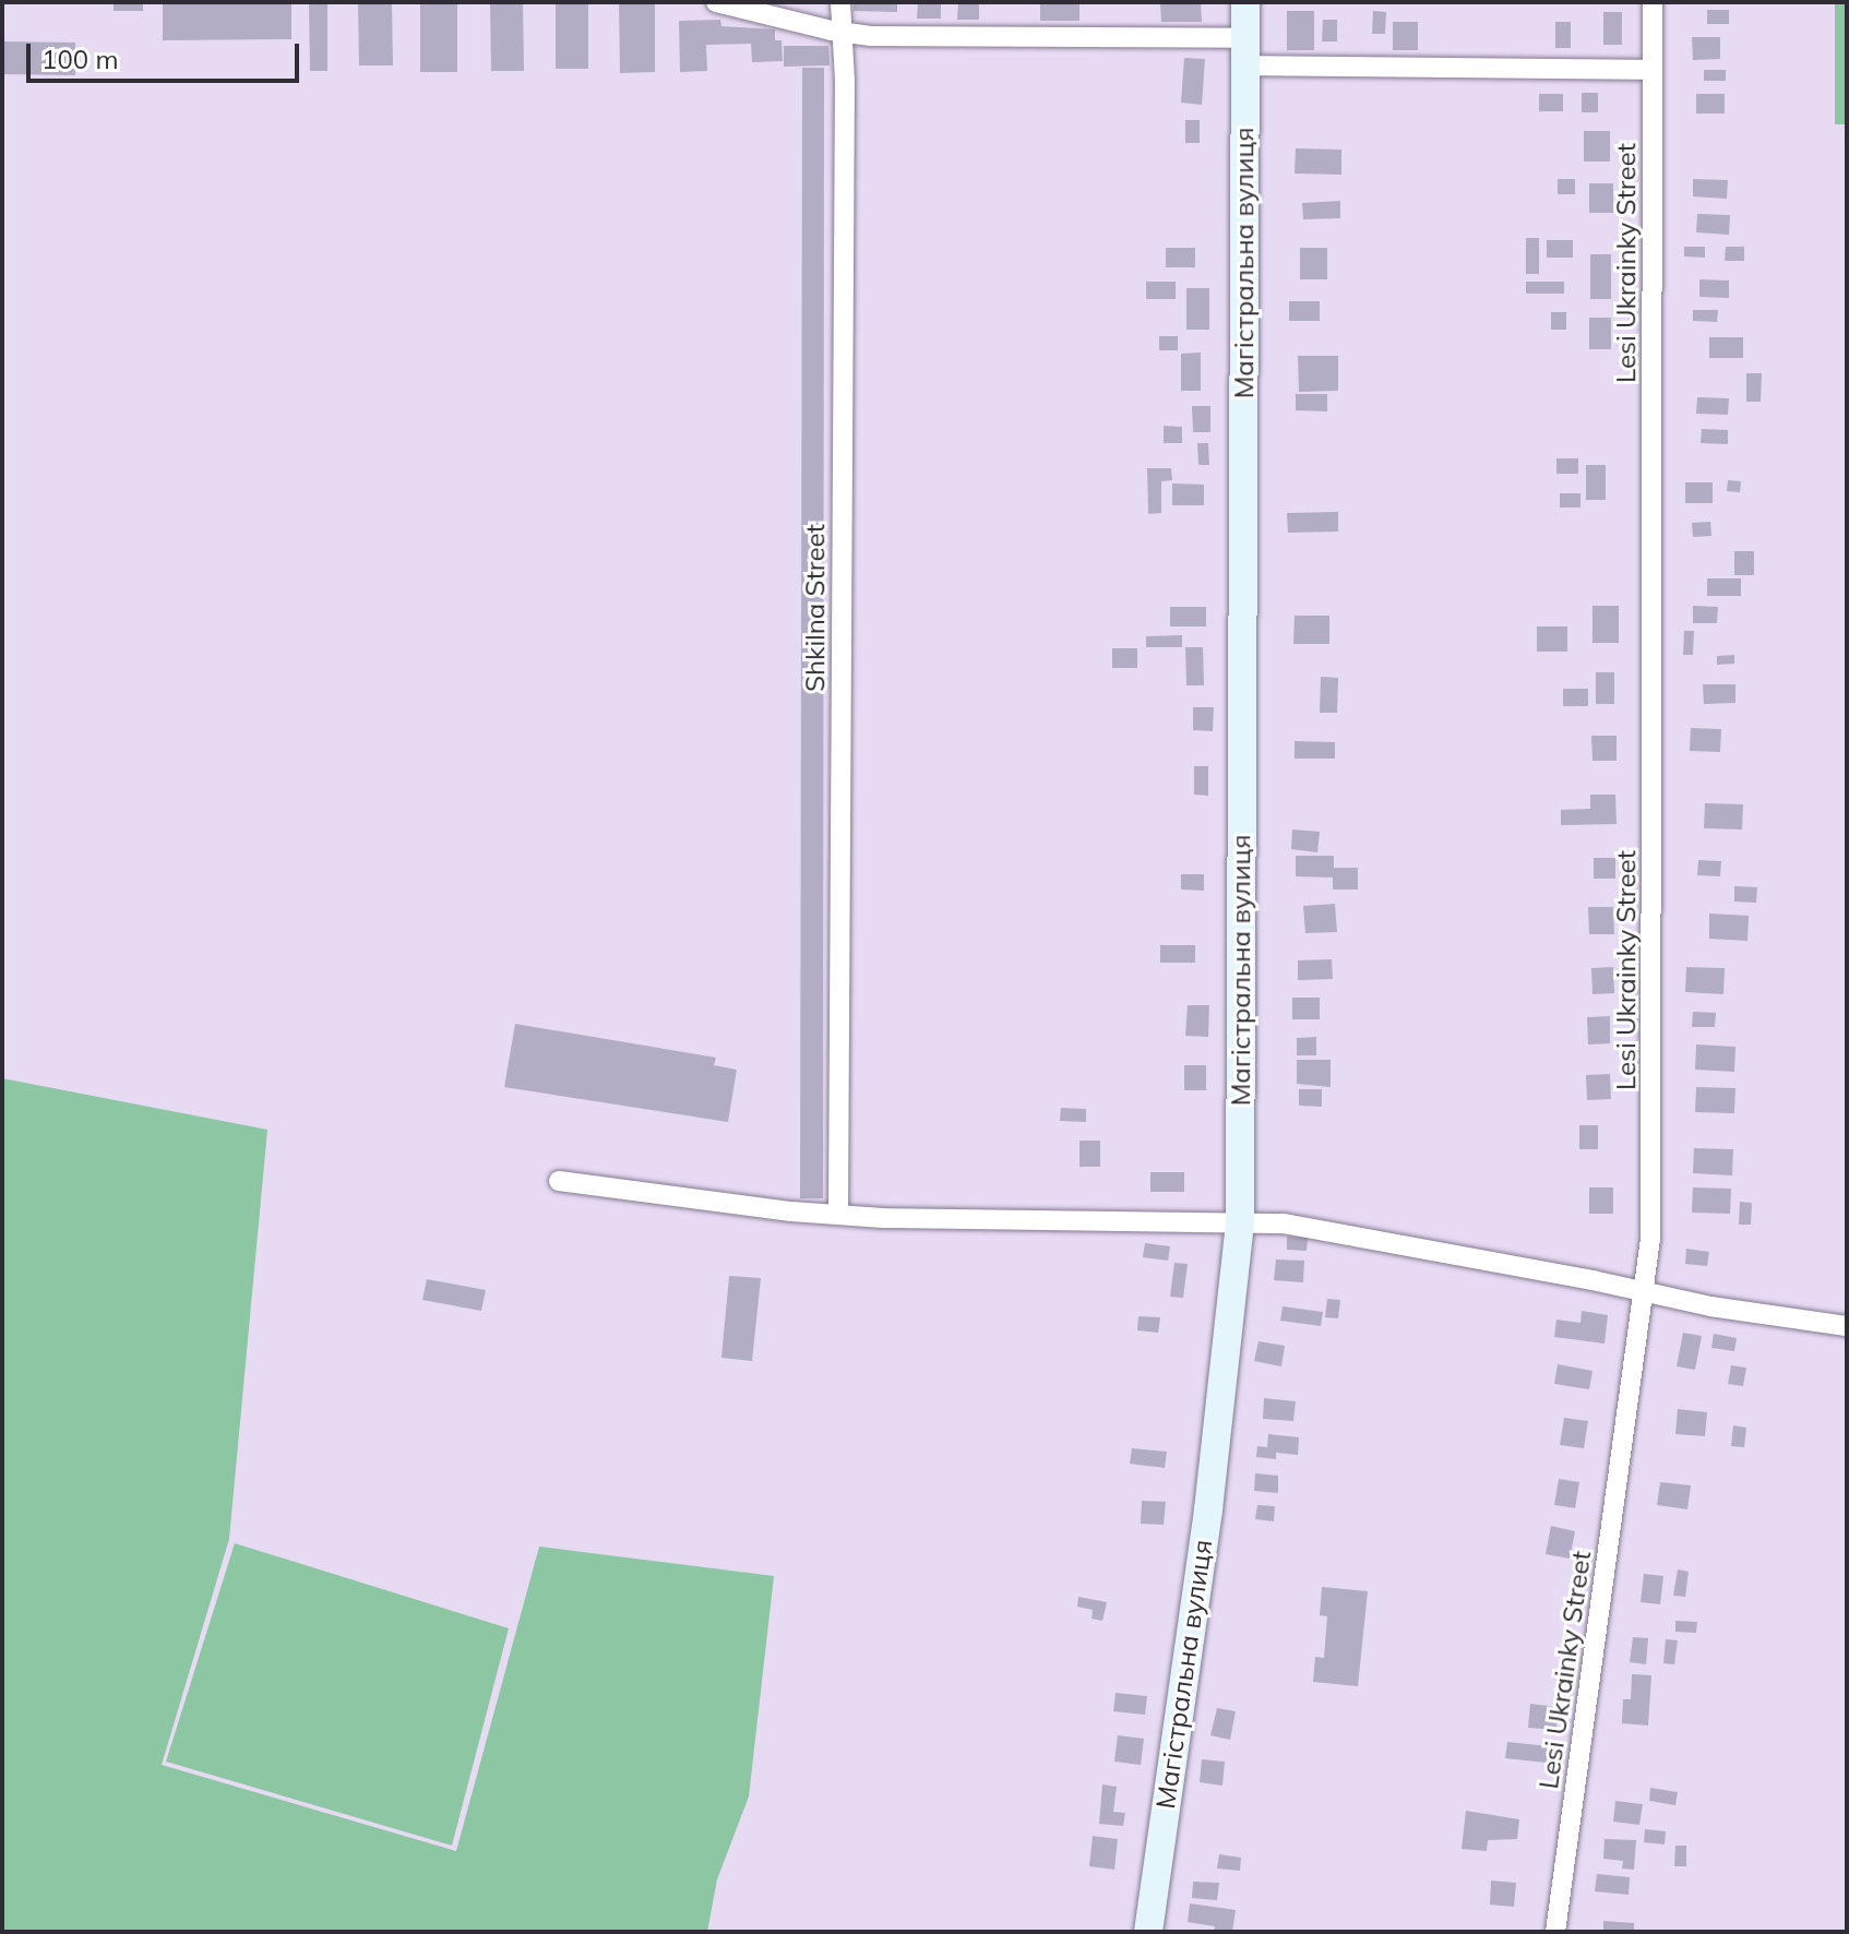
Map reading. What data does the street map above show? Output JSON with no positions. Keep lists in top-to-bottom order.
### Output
{
  "streets": {
    "main road": ["Магістральна вулиця"],
    "street": ["Lesi Ukrainky Street", "Shkilna Street"]
  },
  "scale_bar": "100 m"
}
